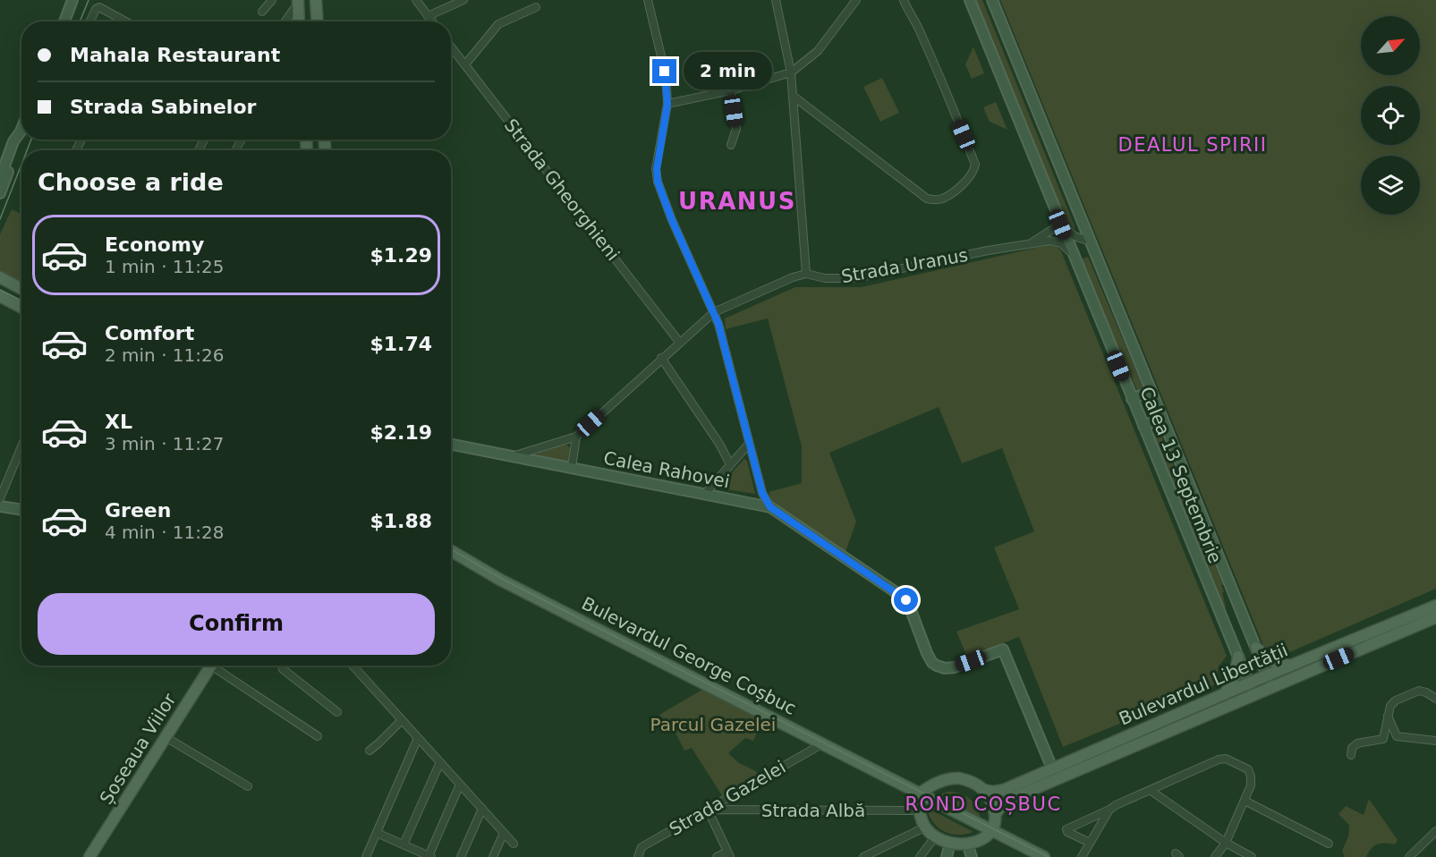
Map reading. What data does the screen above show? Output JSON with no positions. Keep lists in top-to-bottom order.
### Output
{
  "streets": {
    "main road": [
      "Calea Rahovei",
      "Calea 13 Septembrie",
      "Bulevardul George Coșbuc",
      "Bulevardul Libertății",
      "Șoseaua Viilor"
    ],
    "street": [
      "Strada Gheorghieni",
      "Strada Uranus",
      "Strada Gazelei",
      "Strada Albă"
    ]
  },
  "crossings": [
    ["Strada Gheorghieni", "Strada Uranus"],
    ["Strada Uranus", "Calea Rahovei"],
    ["Strada Uranus", "Calea 13 Septembrie"],
    ["Calea Rahovei", "Bulevardul Libertății"],
    ["Calea 13 Septembrie", "Bulevardul Libertății"],
    ["Bulevardul George Coșbuc", "Strada Gazelei"],
    ["Strada Gazelei", "Strada Albă"]
  ],
  "districts": ["DEALUL SPIRII", "URANUS", "ROND COȘBUC"],
  "parks": ["Parcul Gazelei"],
  "north": "top right",
  "page": {
    "banner": ["Mahala Restaurant", "Strada Sabinelor"],
    "bubble": "2 min",
    "heading": "Choose a ride",
    "list": [
      {
        "name": "Economy",
        "note": "1 min · 11:25",
        "value": "$1.29"
      },
      {
        "name": "Comfort",
        "note": "2 min · 11:26",
        "value": "$1.74"
      },
      {
        "name": "XL",
        "note": "3 min · 11:27",
        "value": "$2.19"
      },
      {
        "name": "Green",
        "note": "4 min · 11:28",
        "value": "$1.88"
      }
    ],
    "buttons": "Confirm"
  }
}
